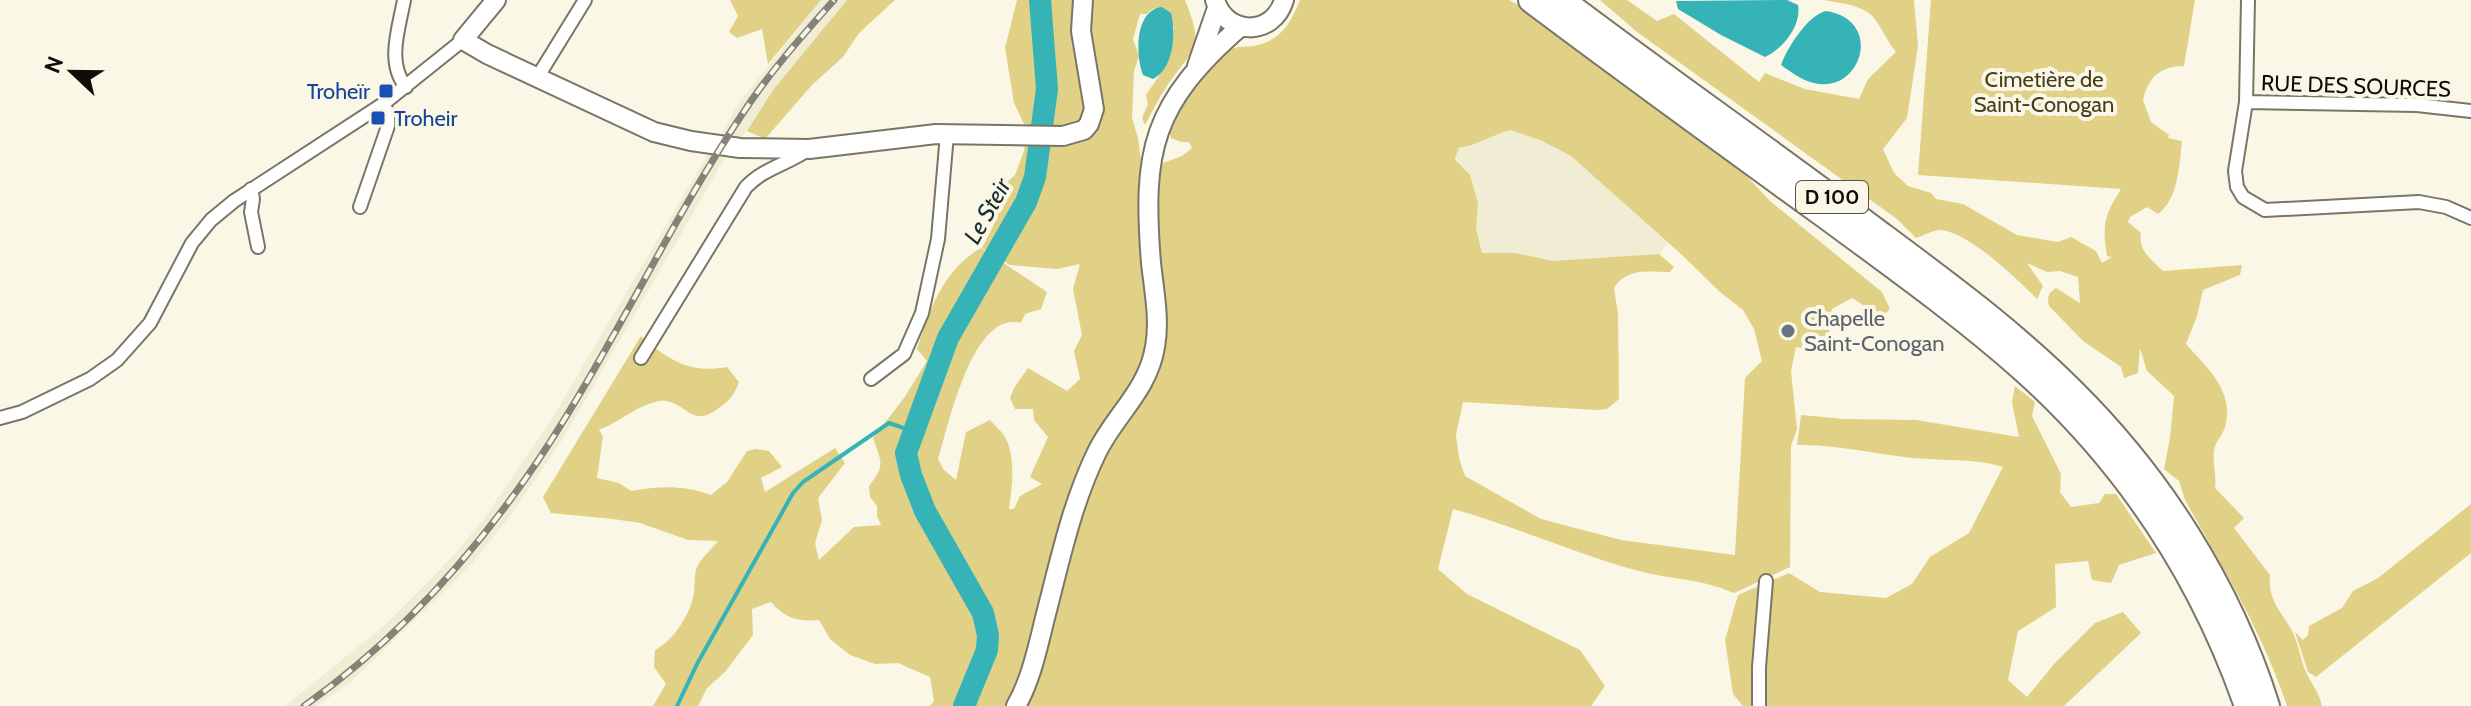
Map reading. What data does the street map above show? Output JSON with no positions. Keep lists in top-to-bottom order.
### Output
{
  "streets": {
    "highway": ["D 100"],
    "street": ["RUE DES SOURCES"]
  },
  "water": ["Le Steir"],
  "parks": ["Cimetière de Saint-Conogan"],
  "places": {
    "transit": ["Troheïr", "Troheir"],
    "other": ["Chapelle Saint-Conogan"]
  },
  "north": "left"
}
